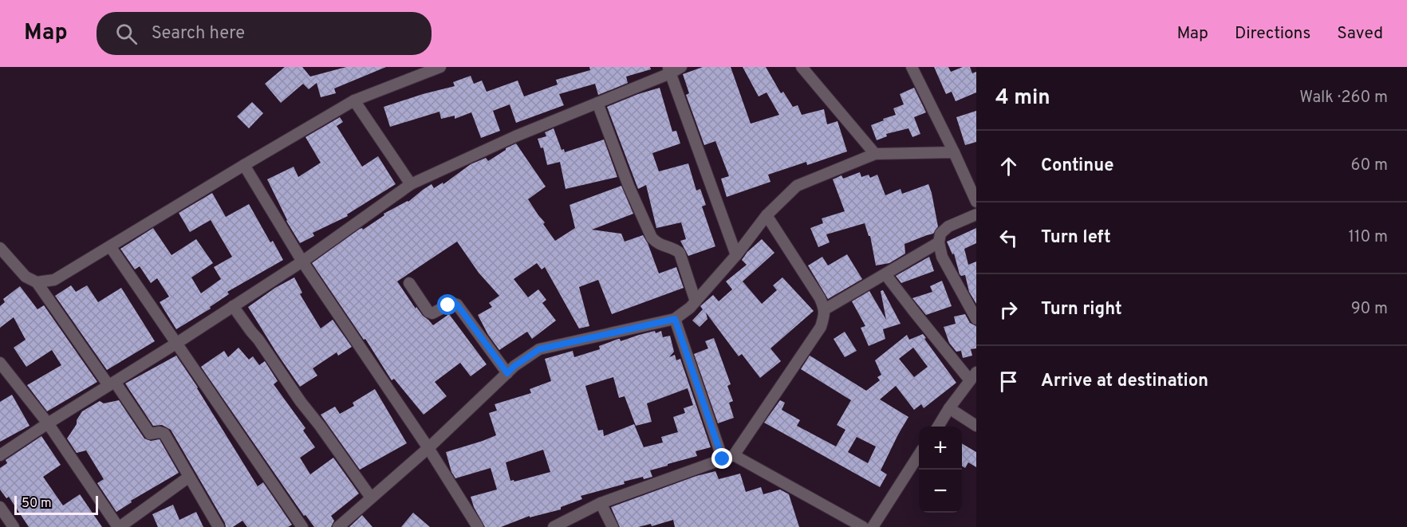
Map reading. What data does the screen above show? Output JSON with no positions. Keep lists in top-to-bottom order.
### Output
{
  "scale_bar": "50 m",
  "page": {
    "header": "Map",
    "search": "Search here",
    "nav": ["Map", "Directions", "Saved"],
    "heading": ["4 min", "Walk · 260 m"],
    "list": [
      ["Continue", "60 m"],
      ["Turn left", "110 m"],
      ["Turn right", "90 m"],
      "Arrive at destination"
    ],
    "map_buttons": ["+", "−"],
    "scale": "50 m"
  }
}
